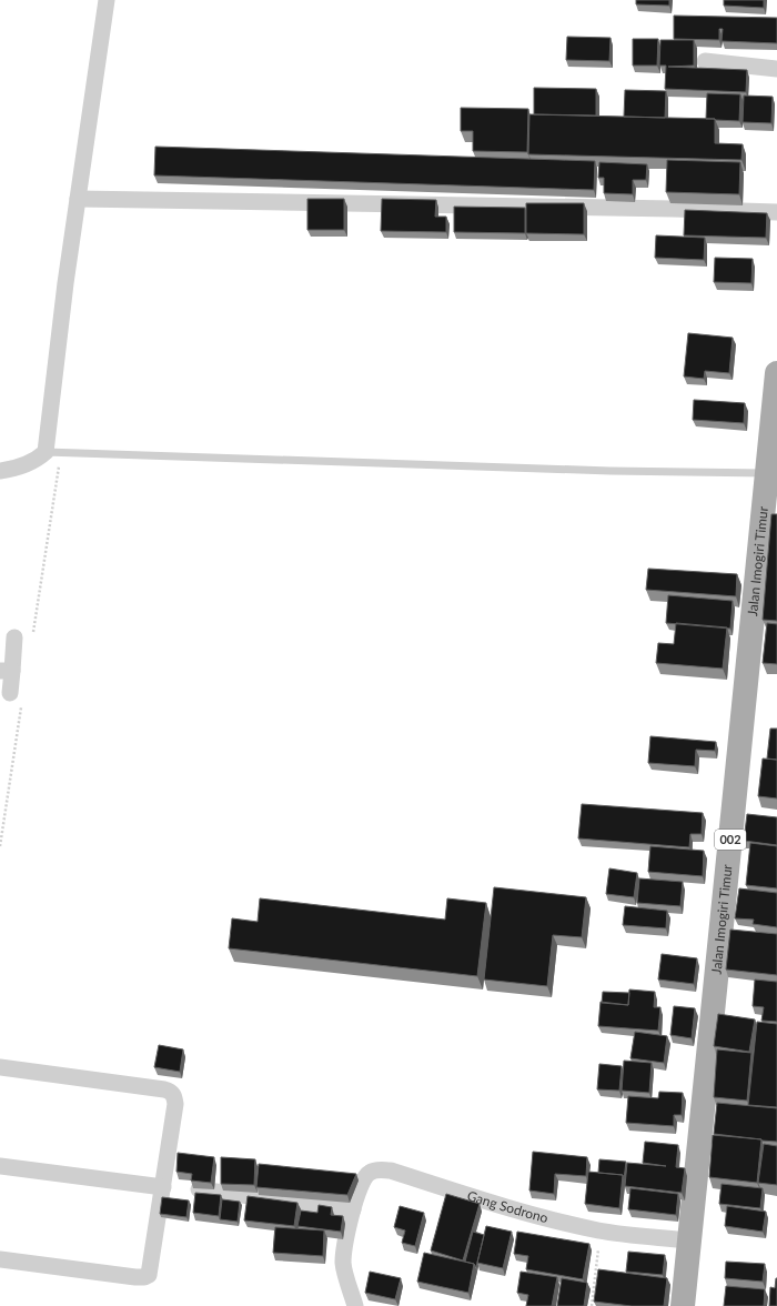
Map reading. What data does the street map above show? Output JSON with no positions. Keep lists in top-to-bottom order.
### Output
{
  "streets": {
    "main road": ["Jalan Imogiri Timur", "002"],
    "street": ["Gang Sodrono"]
  },
  "crossings": [
    ["Jalan Imogiri Timur", "Gang Sodrono"]
  ]
}
